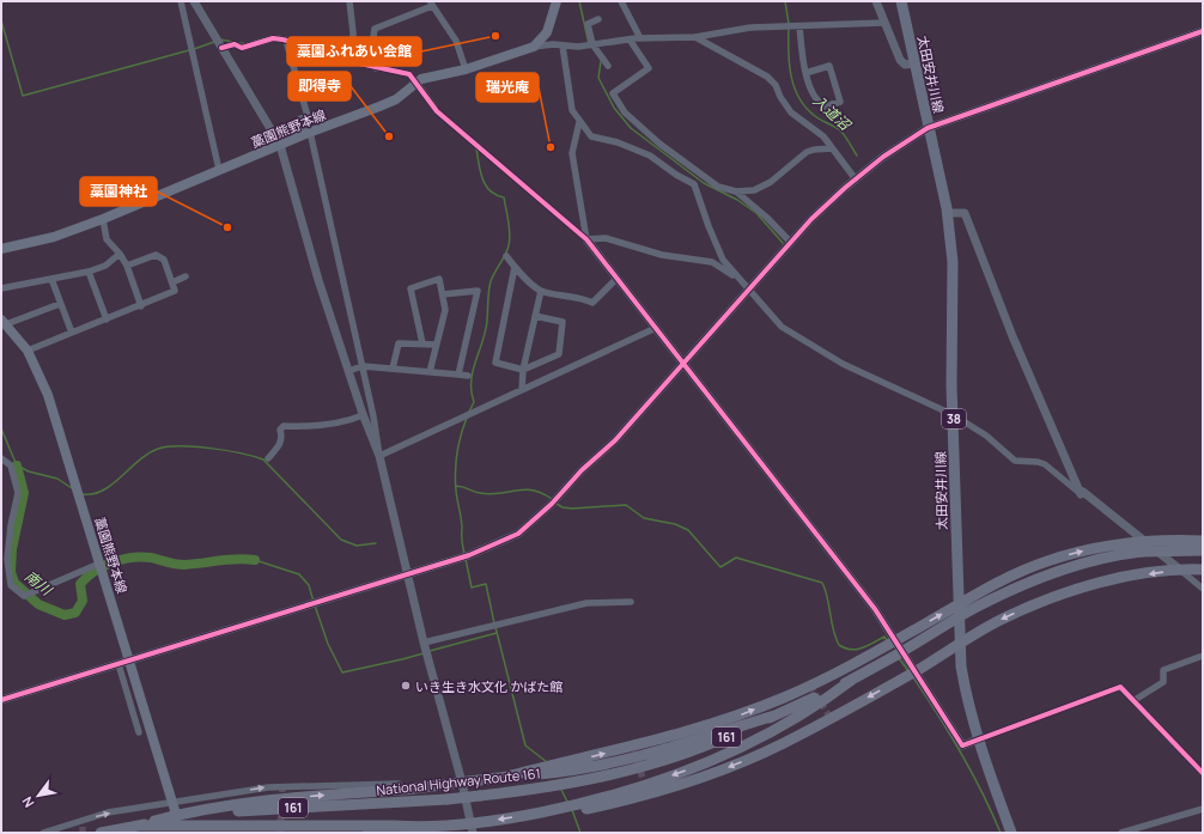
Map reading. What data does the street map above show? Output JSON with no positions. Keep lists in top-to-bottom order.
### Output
{
  "streets": {
    "highway": ["161", "National Highway Route 161"],
    "main road": ["太田安井川線", "藁園熊野本線", "38"]
  },
  "water": ["入道沼", "南川"],
  "places": [
    "藁園ふれあい会館",
    "即得寺",
    "瑞光庵",
    "藁園神社",
    "いき生き水文化 かばた館"
  ],
  "north": "bottom left"
}
